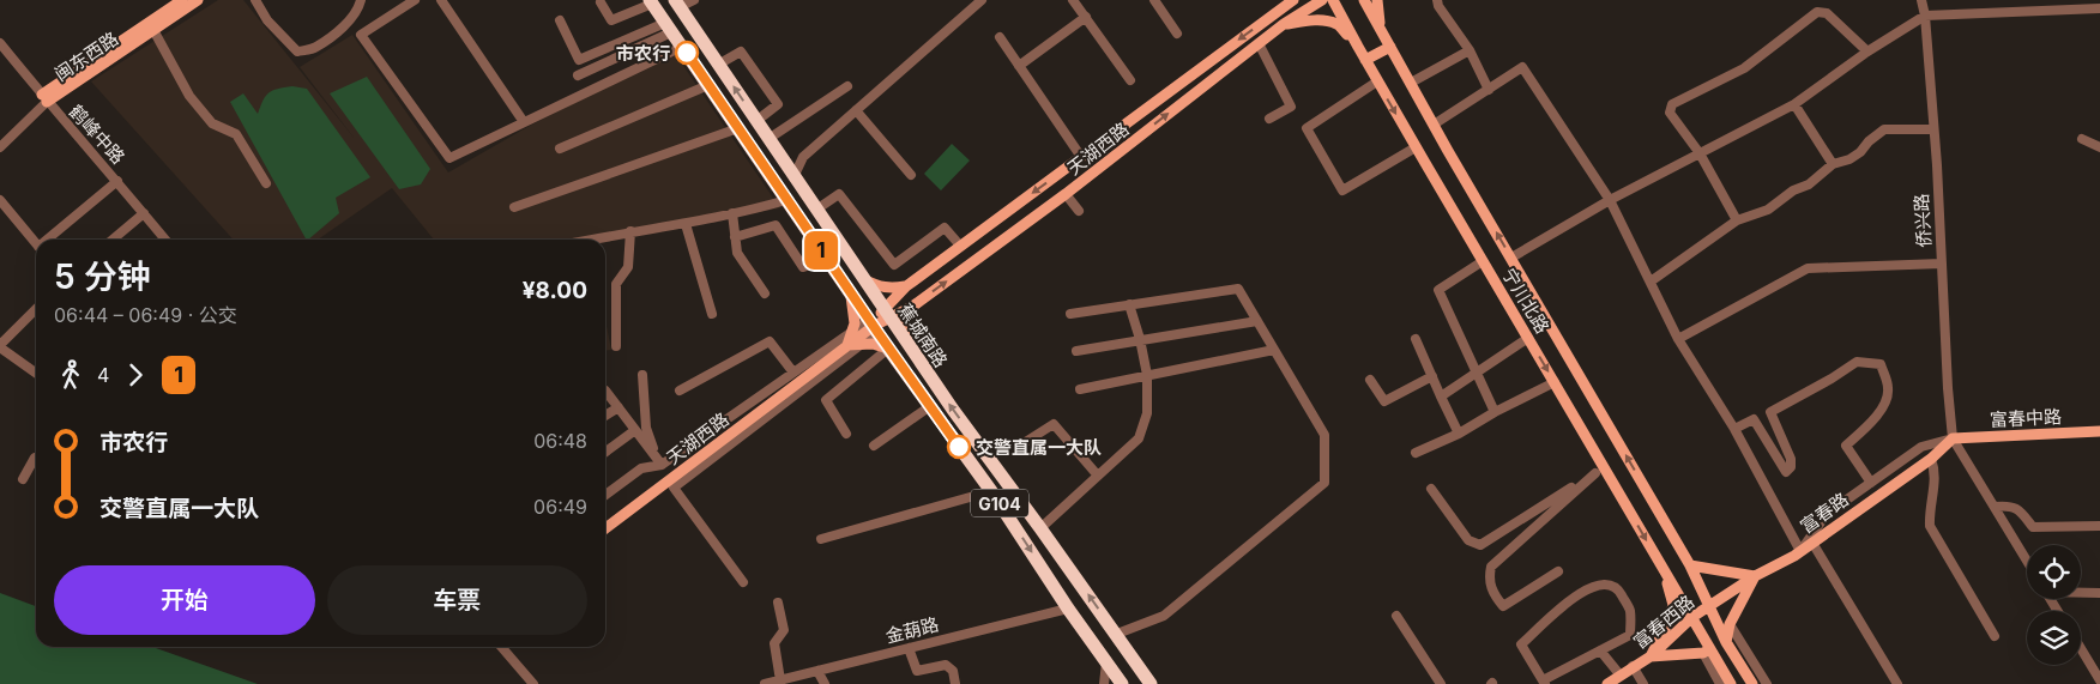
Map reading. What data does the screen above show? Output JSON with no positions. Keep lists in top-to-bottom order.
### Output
{
  "streets": {
    "highway": ["蕉城南路", "G104"],
    "main road": [
      "闽东西路",
      "天湖西路",
      "宁川北路",
      "富春中路",
      "富春路",
      "富春西路"
    ],
    "street": ["鹤峰中路", "侨兴路", "金葫路"]
  },
  "crossings": [
    ["闽东西路", "鹤峰中路"],
    ["天湖西路", "蕉城南路"],
    ["侨兴路", "富春中路"],
    ["侨兴路", "富春路"],
    ["宁川北路", "富春路"],
    ["宁川北路", "富春西路"],
    ["蕉城南路", "金葫路"],
    ["富春中路", "富春路"],
    ["富春路", "富春西路"]
  ],
  "places": ["市农行", "交警直属一大队"],
  "lines": ["bus line 1"],
  "page": {
    "on_map": "1",
    "heading": ["5 分钟", "06:44 – 06:49 · 公交", "¥8.00"],
    "legs": ["4", "1"],
    "list": [
      {
        "name": "市农行",
        "value": "06:48"
      },
      {
        "name": "交警直属一大队",
        "value": "06:49"
      }
    ],
    "buttons": ["开始", "车票"]
  }
}
